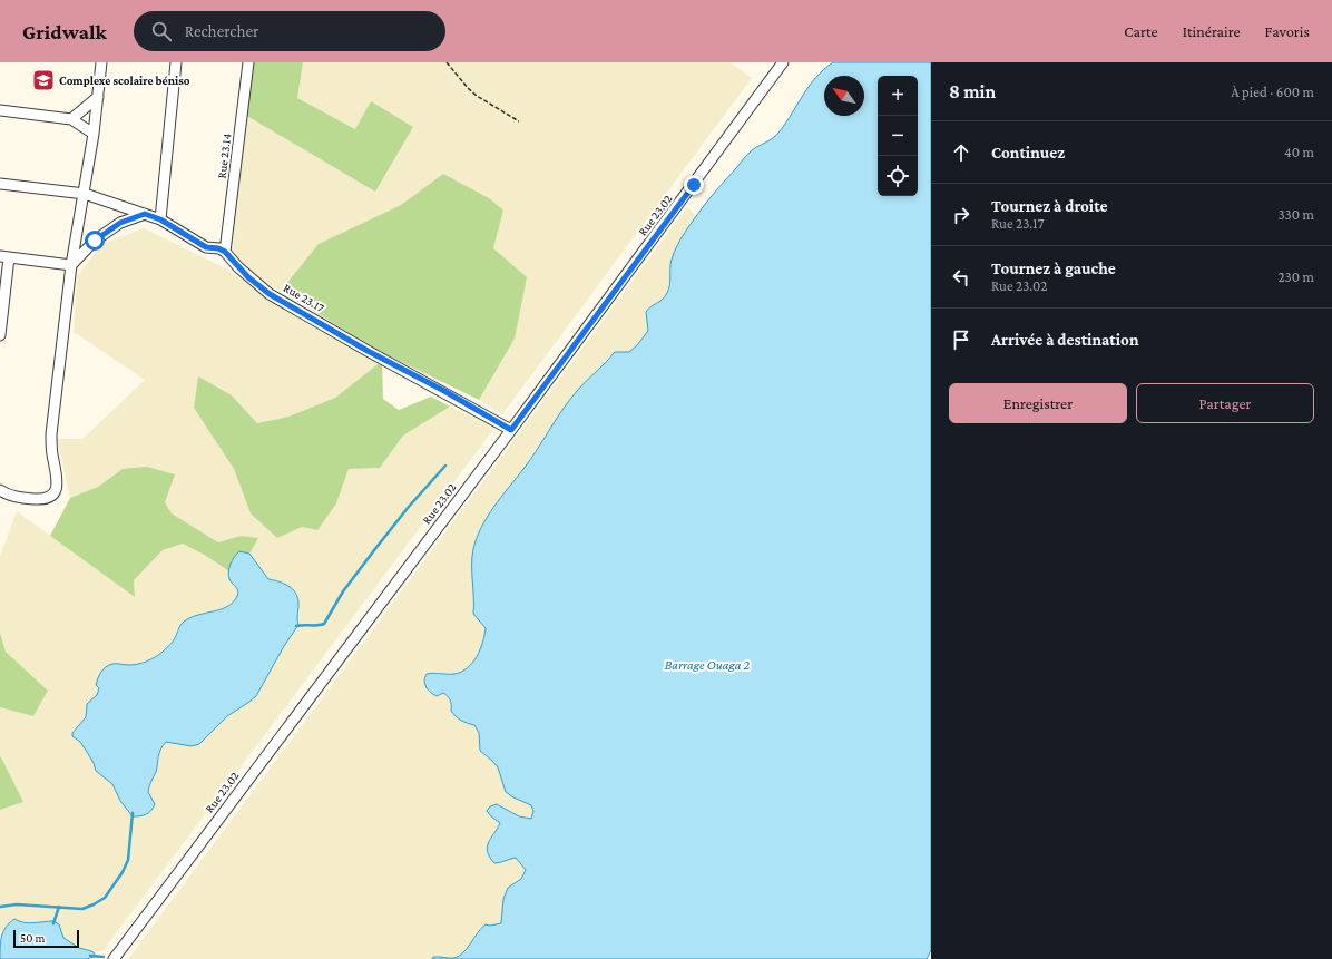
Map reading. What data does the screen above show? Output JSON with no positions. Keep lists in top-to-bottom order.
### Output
{
  "streets": {
    "street": ["Rue 23.14", "Rue 23.02", "Rue 23.17"]
  },
  "crossings": [
    ["Rue 23.14", "Rue 23.17"],
    ["Rue 23.02", "Rue 23.17"]
  ],
  "water": ["Barrage Ouaga 2"],
  "places": {
    "school or university": ["Complexe scolaire béniso"]
  },
  "scale_bar": "50 m",
  "north": "top left",
  "page": {
    "header": "Gridwalk",
    "search": "Rechercher",
    "nav": ["Carte", "Itinéraire", "Favoris"],
    "heading": ["8 min", "À pied · 600 m"],
    "map_buttons": ["+", "−"],
    "list": [
      ["Continuez", "40 m"],
      ["Tournez à droite", "Rue 23.17", "330 m"],
      ["Tournez à gauche", "Rue 23.02", "230 m"],
      "Arrivée à destination"
    ],
    "buttons": ["Enregistrer", "Partager"],
    "scale": "50 m"
  }
}
